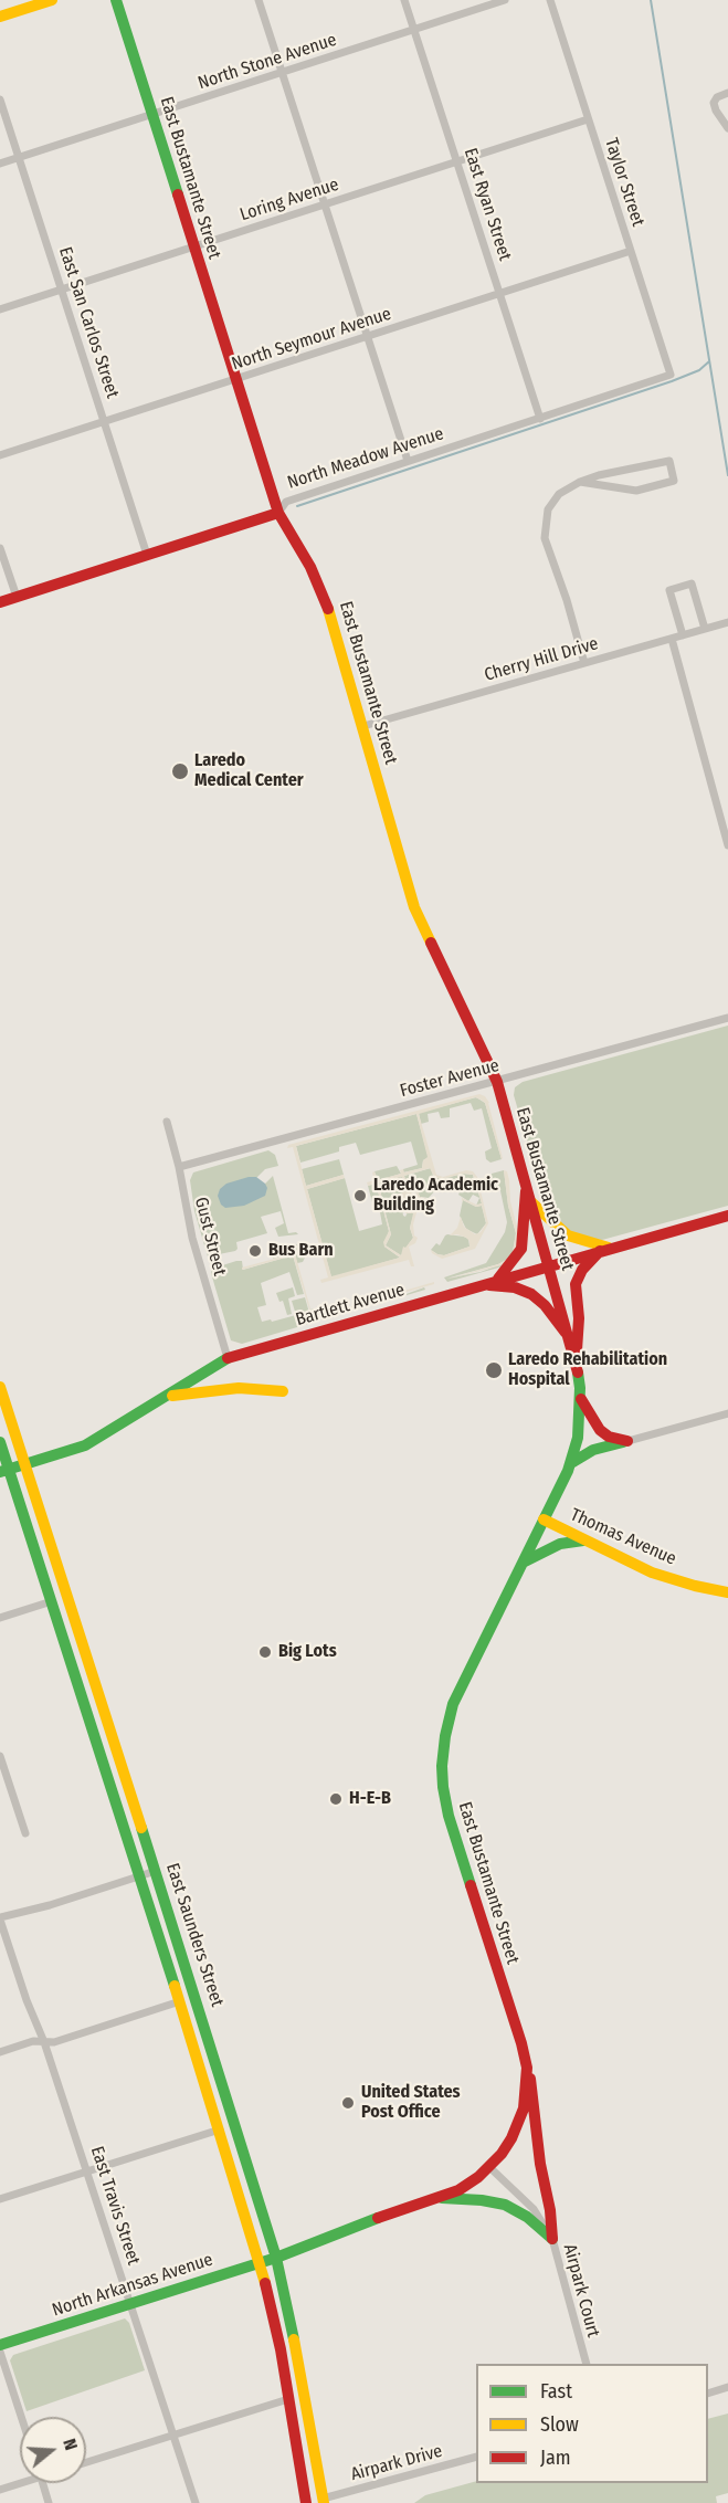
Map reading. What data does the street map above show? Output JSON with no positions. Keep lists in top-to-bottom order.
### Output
{
  "streets": {
    "main road": [
      "East Bustamante Street",
      "North Meadow Avenue",
      "Bartlett Avenue",
      "Thomas Avenue",
      "East Saunders Street",
      "North Arkansas Avenue"
    ],
    "street": [
      "North Stone Avenue",
      "Taylor Street",
      "Loring Avenue",
      "East Ryan Street",
      "East San Carlos Street",
      "North Seymour Avenue",
      "Cherry Hill Drive",
      "Foster Avenue",
      "Gust Street",
      "East Travis Street",
      "Airpark Court",
      "Airpark Drive"
    ]
  },
  "crossings": [
    ["North Stone Avenue", "East Bustamante Street"],
    ["North Stone Avenue", "East Ryan Street"],
    ["North Stone Avenue", "East San Carlos Street"],
    ["East Bustamante Street", "Loring Avenue"],
    ["East Bustamante Street", "North Seymour Avenue"],
    ["East Bustamante Street", "North Meadow Avenue"],
    ["East Bustamante Street", "Cherry Hill Drive"],
    ["East Bustamante Street", "Foster Avenue"],
    ["East Bustamante Street", "Bartlett Avenue"],
    ["East Bustamante Street", "Thomas Avenue"],
    ["East Bustamante Street", "East Saunders Street"],
    ["East Bustamante Street", "North Arkansas Avenue"],
    ["East Bustamante Street", "Airpark Court"],
    ["Taylor Street", "Loring Avenue"],
    ["Taylor Street", "North Seymour Avenue"],
    ["Taylor Street", "North Meadow Avenue"],
    ["Loring Avenue", "East Ryan Street"],
    ["Loring Avenue", "East San Carlos Street"],
    ["East Ryan Street", "North Seymour Avenue"],
    ["East Ryan Street", "North Meadow Avenue"],
    ["East San Carlos Street", "North Seymour Avenue"],
    ["East San Carlos Street", "North Meadow Avenue"],
    ["Foster Avenue", "Gust Street"],
    ["Gust Street", "Bartlett Avenue"],
    ["Bartlett Avenue", "East Saunders Street"],
    ["East Saunders Street", "North Arkansas Avenue"],
    ["East Saunders Street", "Airpark Drive"],
    ["East Travis Street", "North Arkansas Avenue"]
  ],
  "places": [
    "Laredo Medical Center",
    "Laredo Academic Building",
    "Bus Barn",
    "Laredo Rehabilitation Hospital",
    "Big Lots",
    "H-E-B",
    "United States Post Office"
  ],
  "legend": ["Fast", "Slow", "Jam"],
  "north": "right"
}
